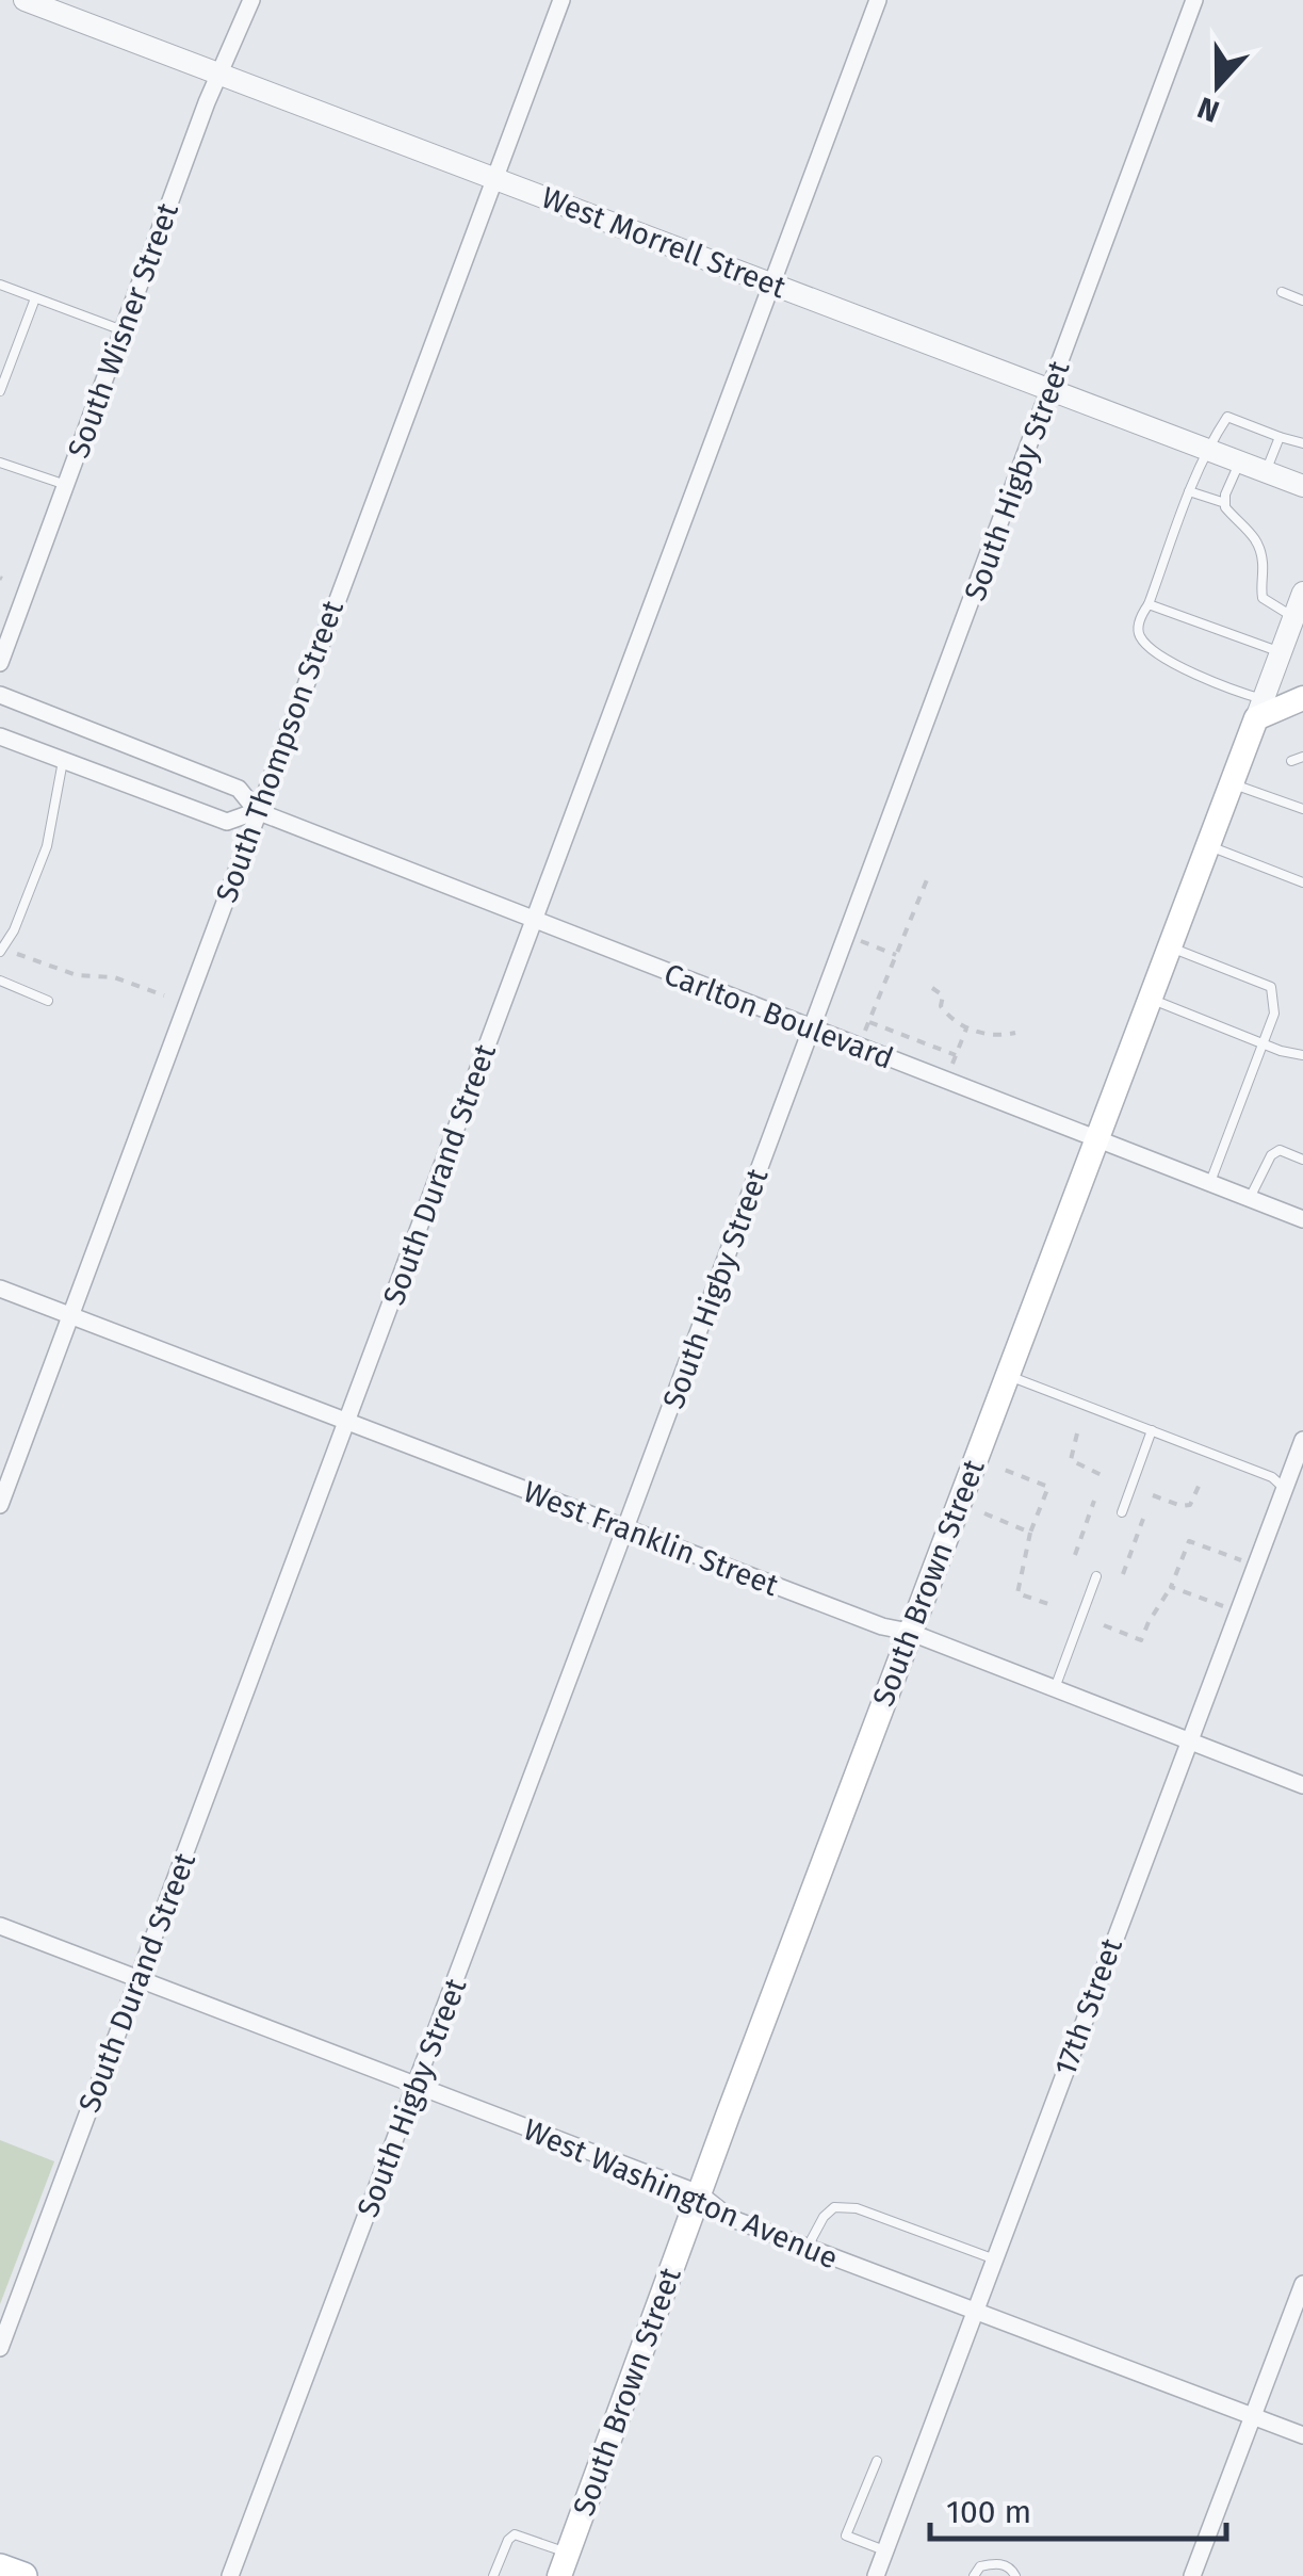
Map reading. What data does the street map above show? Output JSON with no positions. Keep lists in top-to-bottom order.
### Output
{
  "streets": {
    "main road": ["South Brown Street"],
    "street": [
      "West Morrell Street",
      "South Wisner Street",
      "South Higby Street",
      "South Thompson Street",
      "Carlton Boulevard",
      "South Durand Street",
      "West Franklin Street",
      "17th Street",
      "West Washington Avenue"
    ]
  },
  "crossings": [
    ["West Morrell Street", "South Wisner Street"],
    ["West Morrell Street", "South Higby Street"],
    ["West Morrell Street", "South Thompson Street"],
    ["West Morrell Street", "South Durand Street"],
    ["South Higby Street", "Carlton Boulevard"],
    ["South Higby Street", "West Franklin Street"],
    ["South Higby Street", "West Washington Avenue"],
    ["South Thompson Street", "Carlton Boulevard"],
    ["South Thompson Street", "West Franklin Street"],
    ["Carlton Boulevard", "South Durand Street"],
    ["Carlton Boulevard", "South Brown Street"],
    ["South Durand Street", "West Franklin Street"],
    ["South Durand Street", "West Washington Avenue"],
    ["West Franklin Street", "South Brown Street"],
    ["West Franklin Street", "17th Street"],
    ["South Brown Street", "West Washington Avenue"],
    ["17th Street", "West Washington Avenue"]
  ],
  "scale_bar": "100 m",
  "north": "bottom"
}
